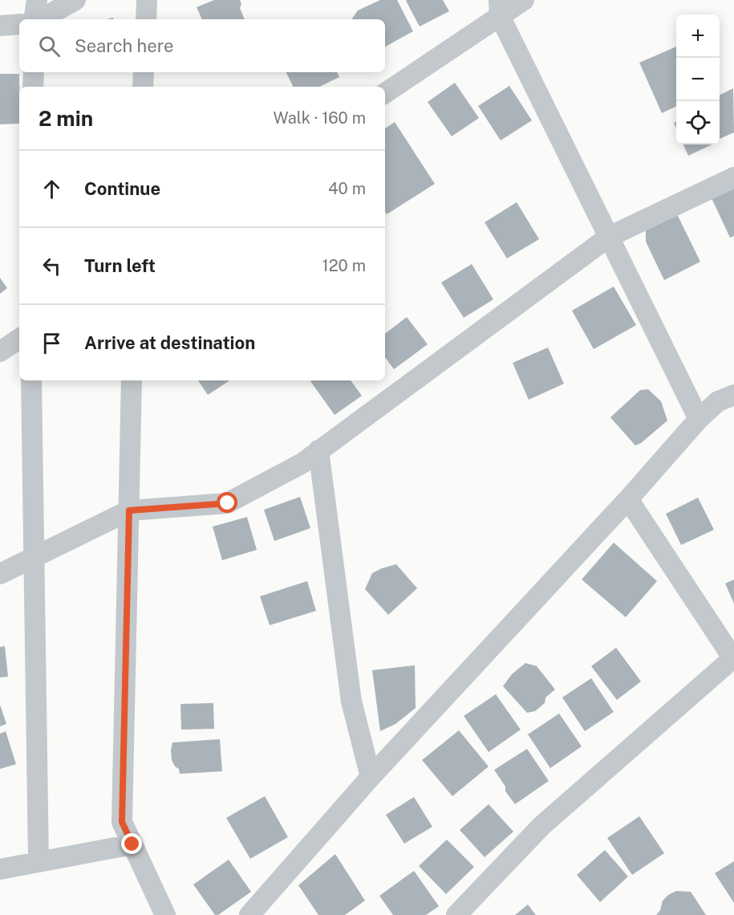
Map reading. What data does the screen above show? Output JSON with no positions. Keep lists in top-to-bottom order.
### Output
{
  "page": {
    "map_buttons": ["+", "−"],
    "search": "Search here",
    "heading": ["2 min", "Walk · 160 m"],
    "list": [
      ["Continue", "40 m"],
      ["Turn left", "120 m"],
      "Arrive at destination"
    ]
  }
}
